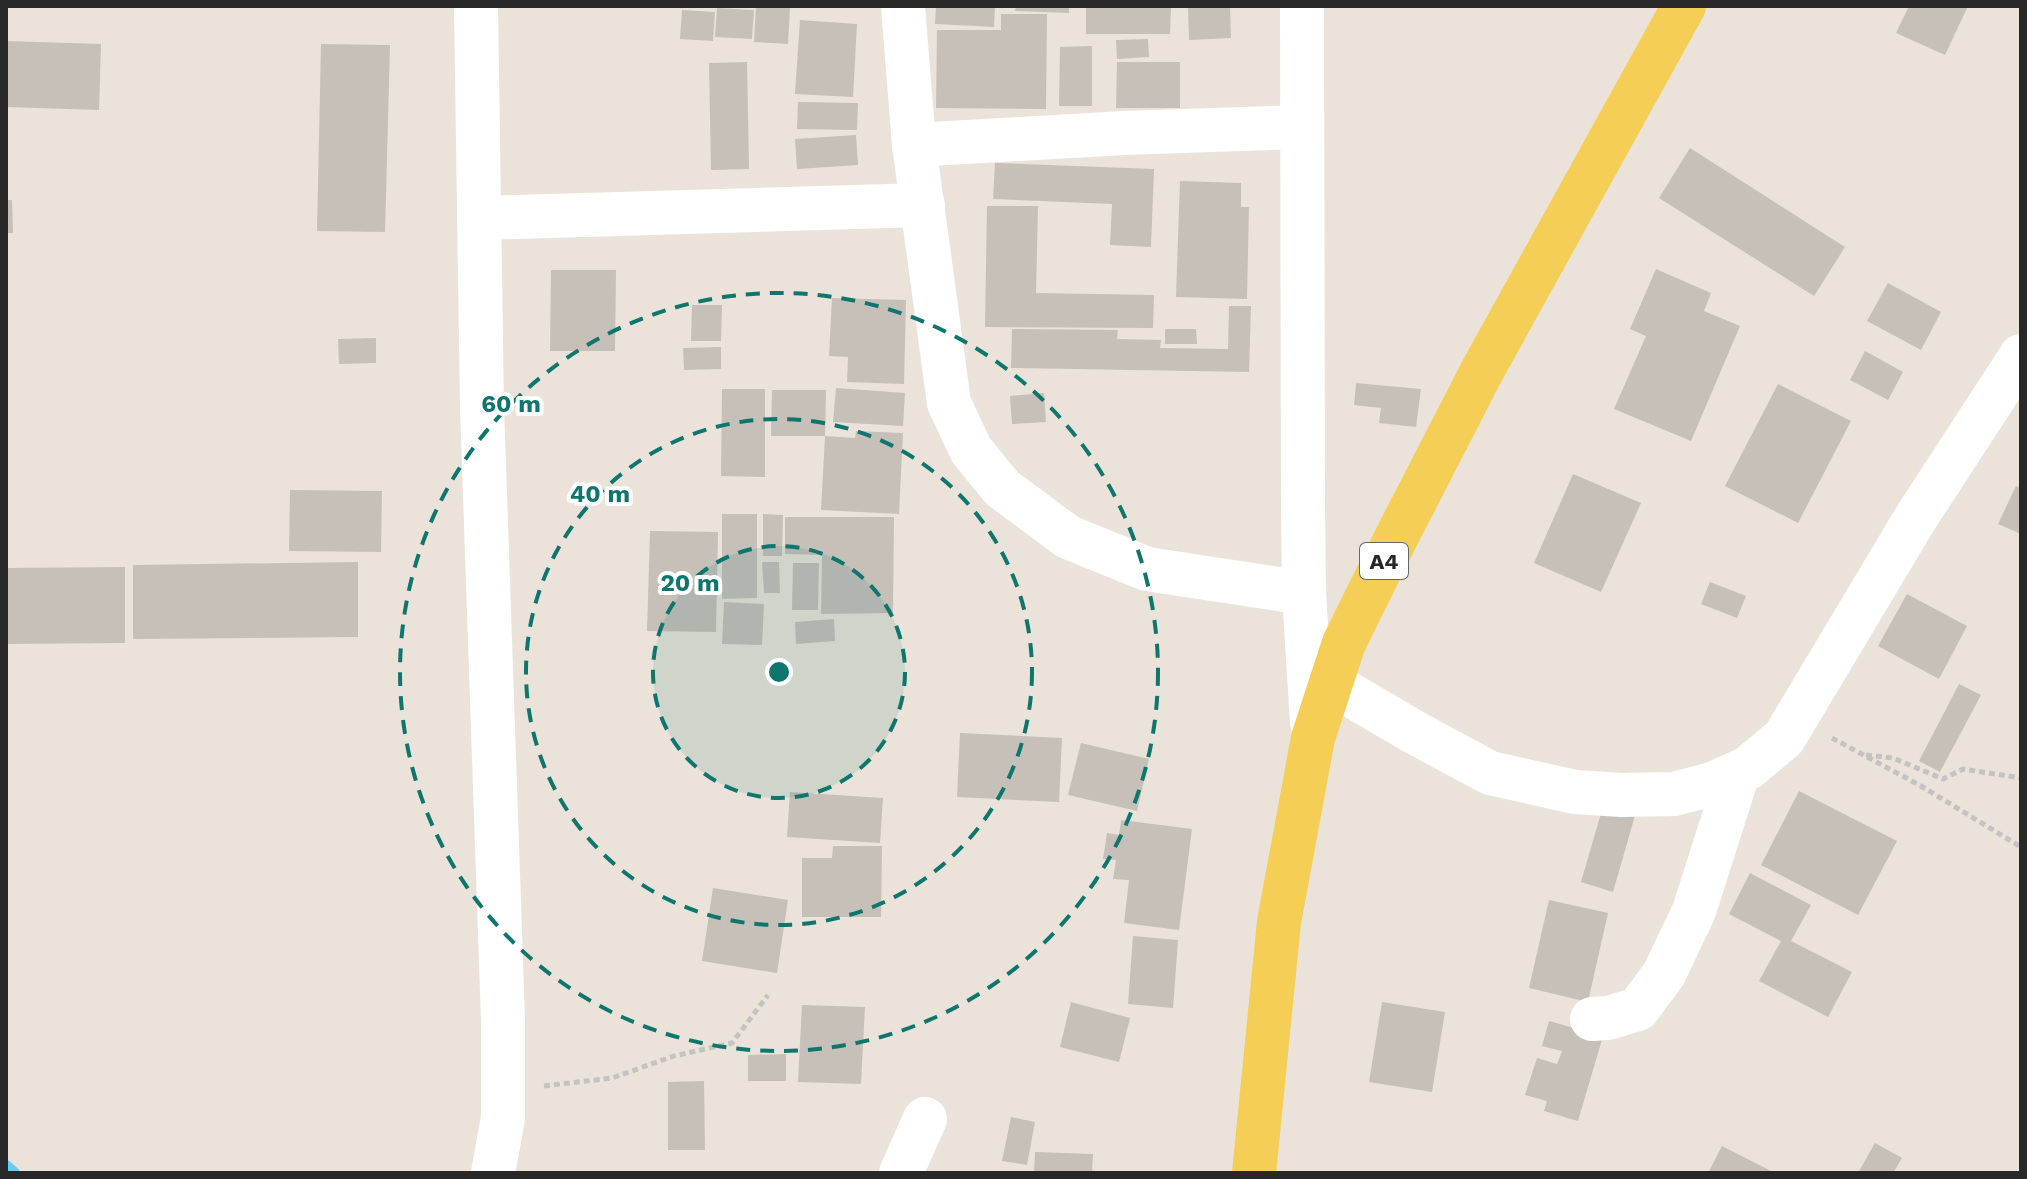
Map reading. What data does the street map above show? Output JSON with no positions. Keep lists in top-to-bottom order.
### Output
{
  "streets": {
    "main road": ["A4"]
  },
  "rings": ["60 m", "40 m", "20 m"]
}
